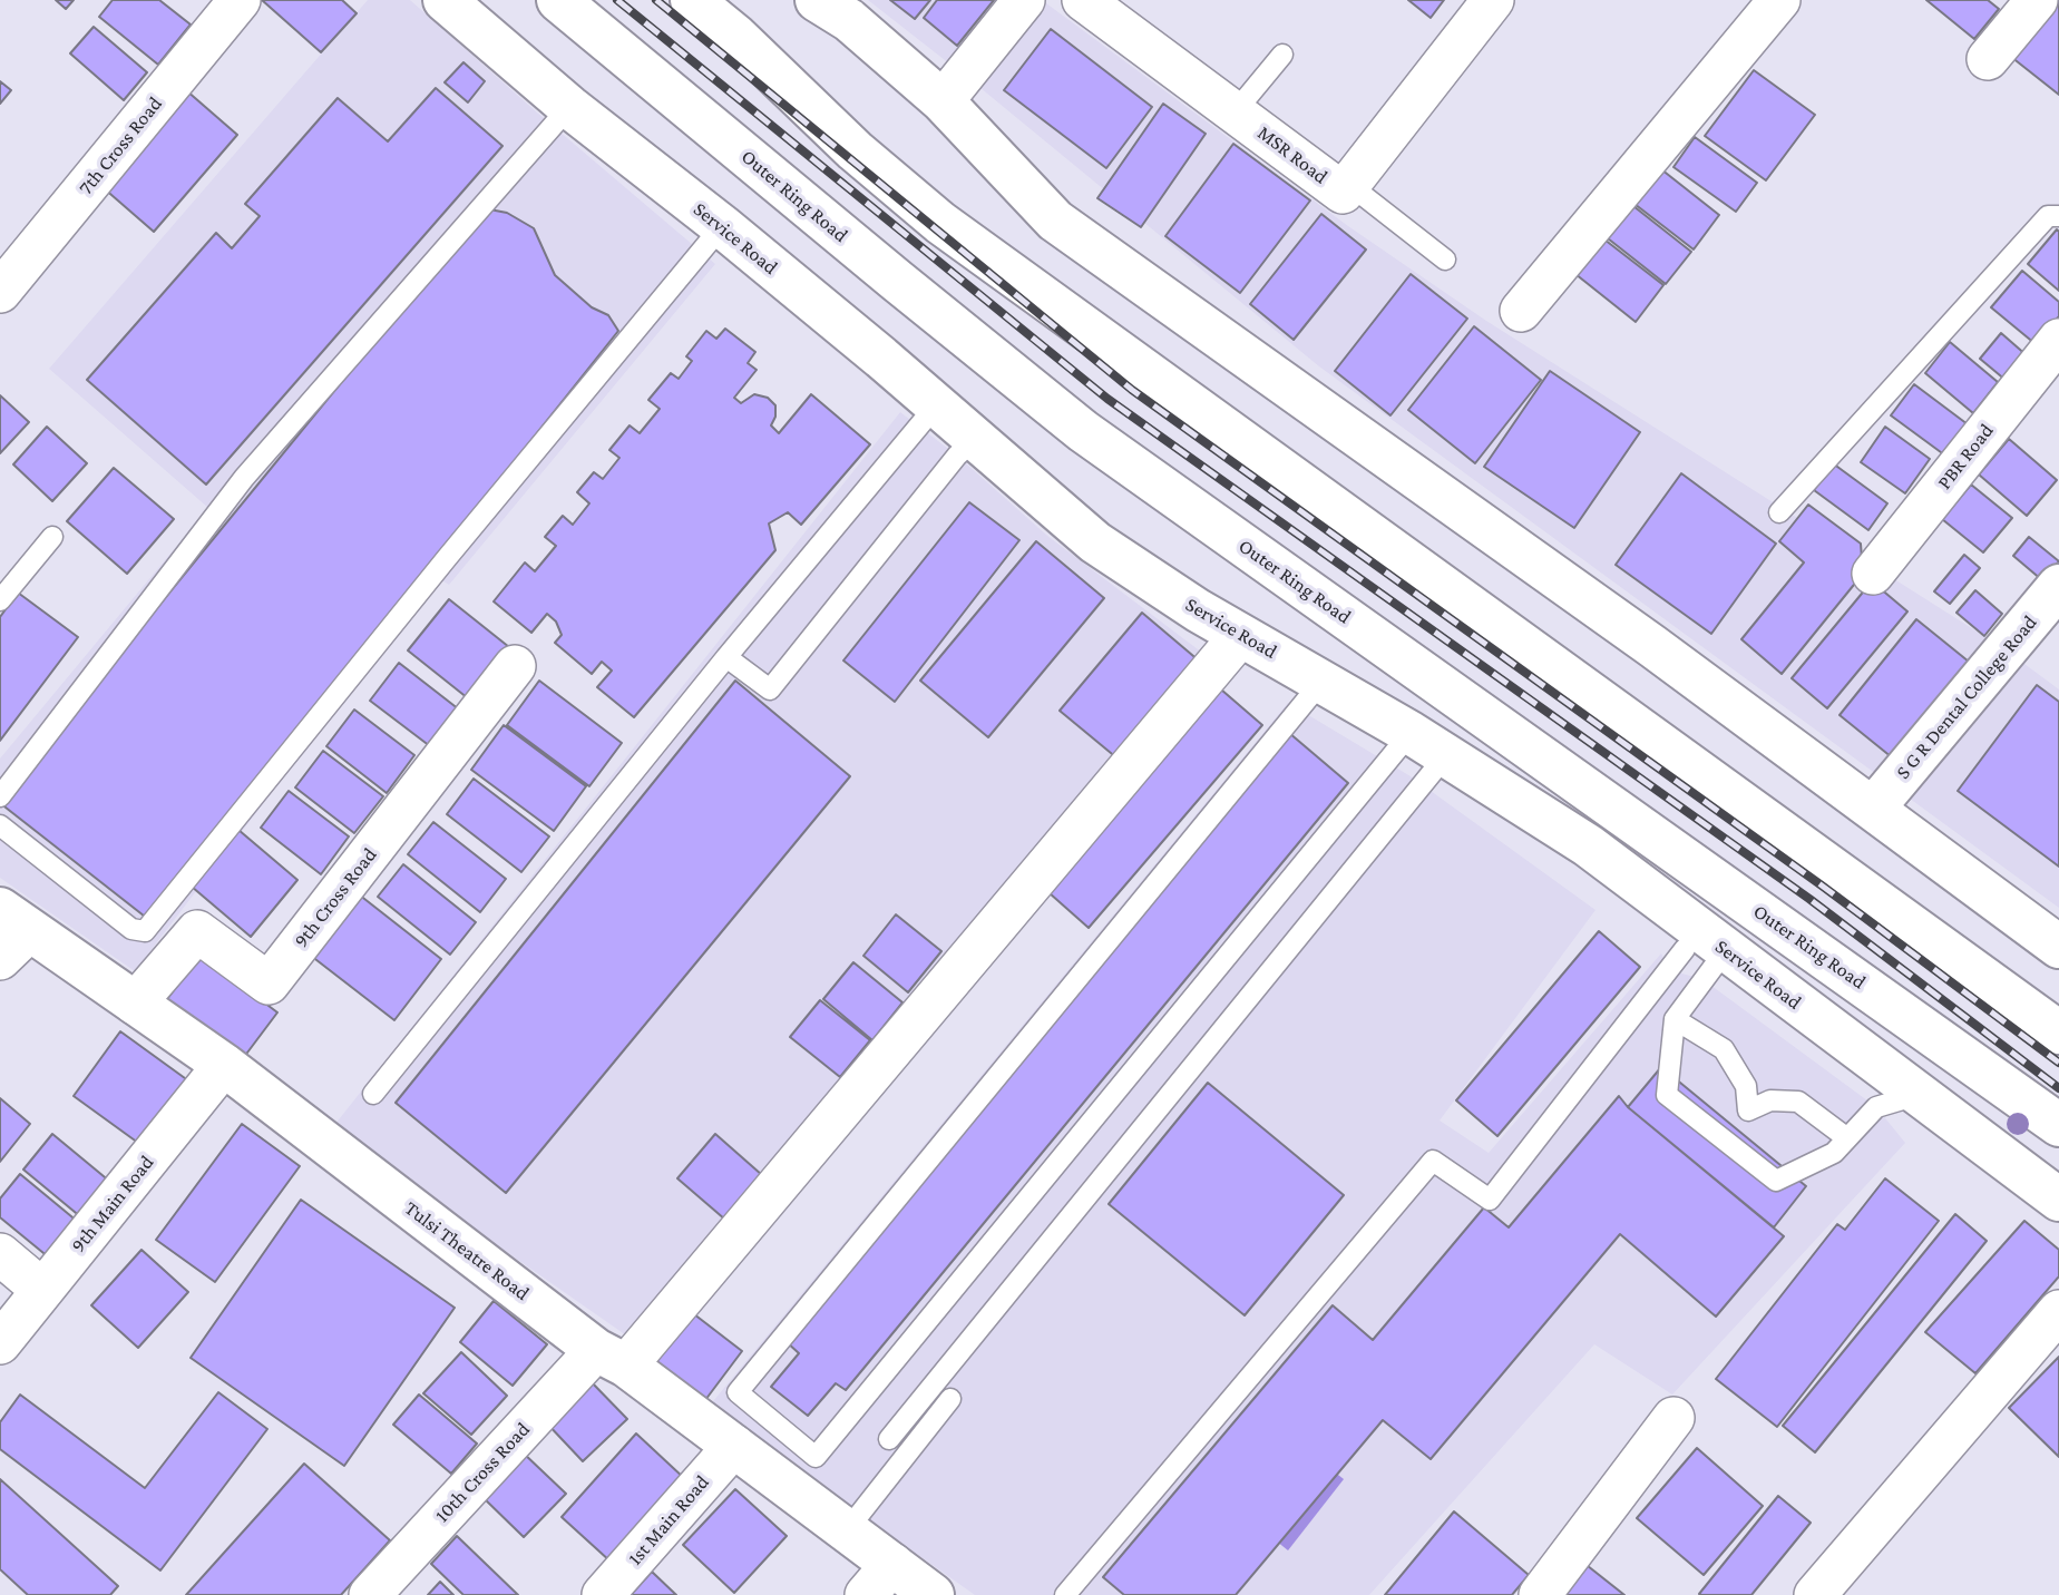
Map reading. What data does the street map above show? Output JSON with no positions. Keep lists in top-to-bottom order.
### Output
{
  "streets": {
    "main road": [
      "Outer Ring Road",
      "Service Road",
      "S G R Dental College Road",
      "Tulsi Theatre Road"
    ],
    "street": [
      "7th Cross Road",
      "MSR Road",
      "PBR Road",
      "9th Cross Road",
      "9th Main Road",
      "10th Cross Road",
      "1st Main Road"
    ]
  },
  "crossings": [
    ["Service Road", "10th Cross Road"],
    ["9th Cross Road", "Tulsi Theatre Road"],
    ["9th Main Road", "Tulsi Theatre Road"],
    ["Tulsi Theatre Road", "10th Cross Road"],
    ["Tulsi Theatre Road", "1st Main Road"]
  ]
}
